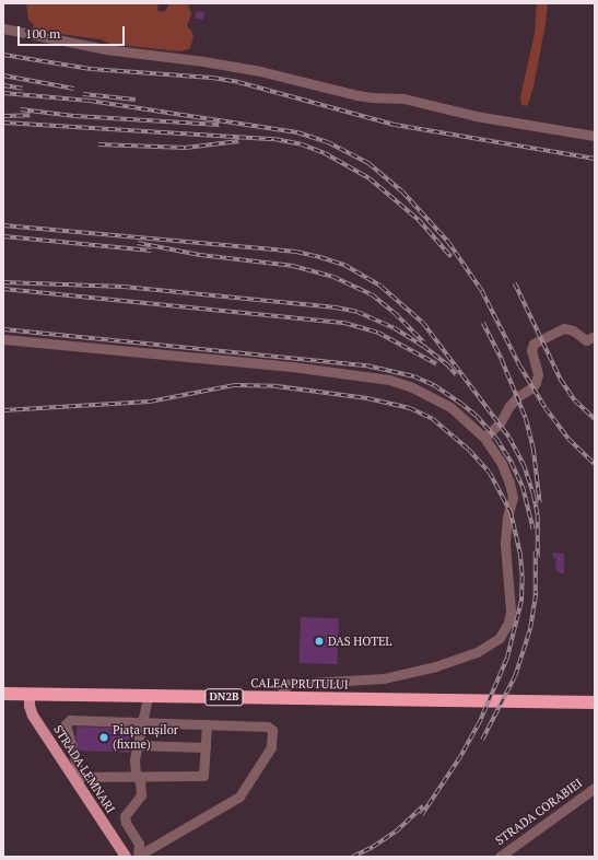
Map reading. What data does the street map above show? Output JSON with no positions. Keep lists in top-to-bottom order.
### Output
{
  "streets": {
    "highway": ["CALEA PRUTULUI", "DN2B"],
    "main road": ["STRADA LEMNARI"],
    "street": ["STRADA CORABIEI"]
  },
  "crossings": [
    ["CALEA PRUTULUI", "STRADA LEMNARI"]
  ],
  "places": ["DAS HOTEL", "Piața rușilor (fixme)"],
  "scale_bar": "100 m"
}
